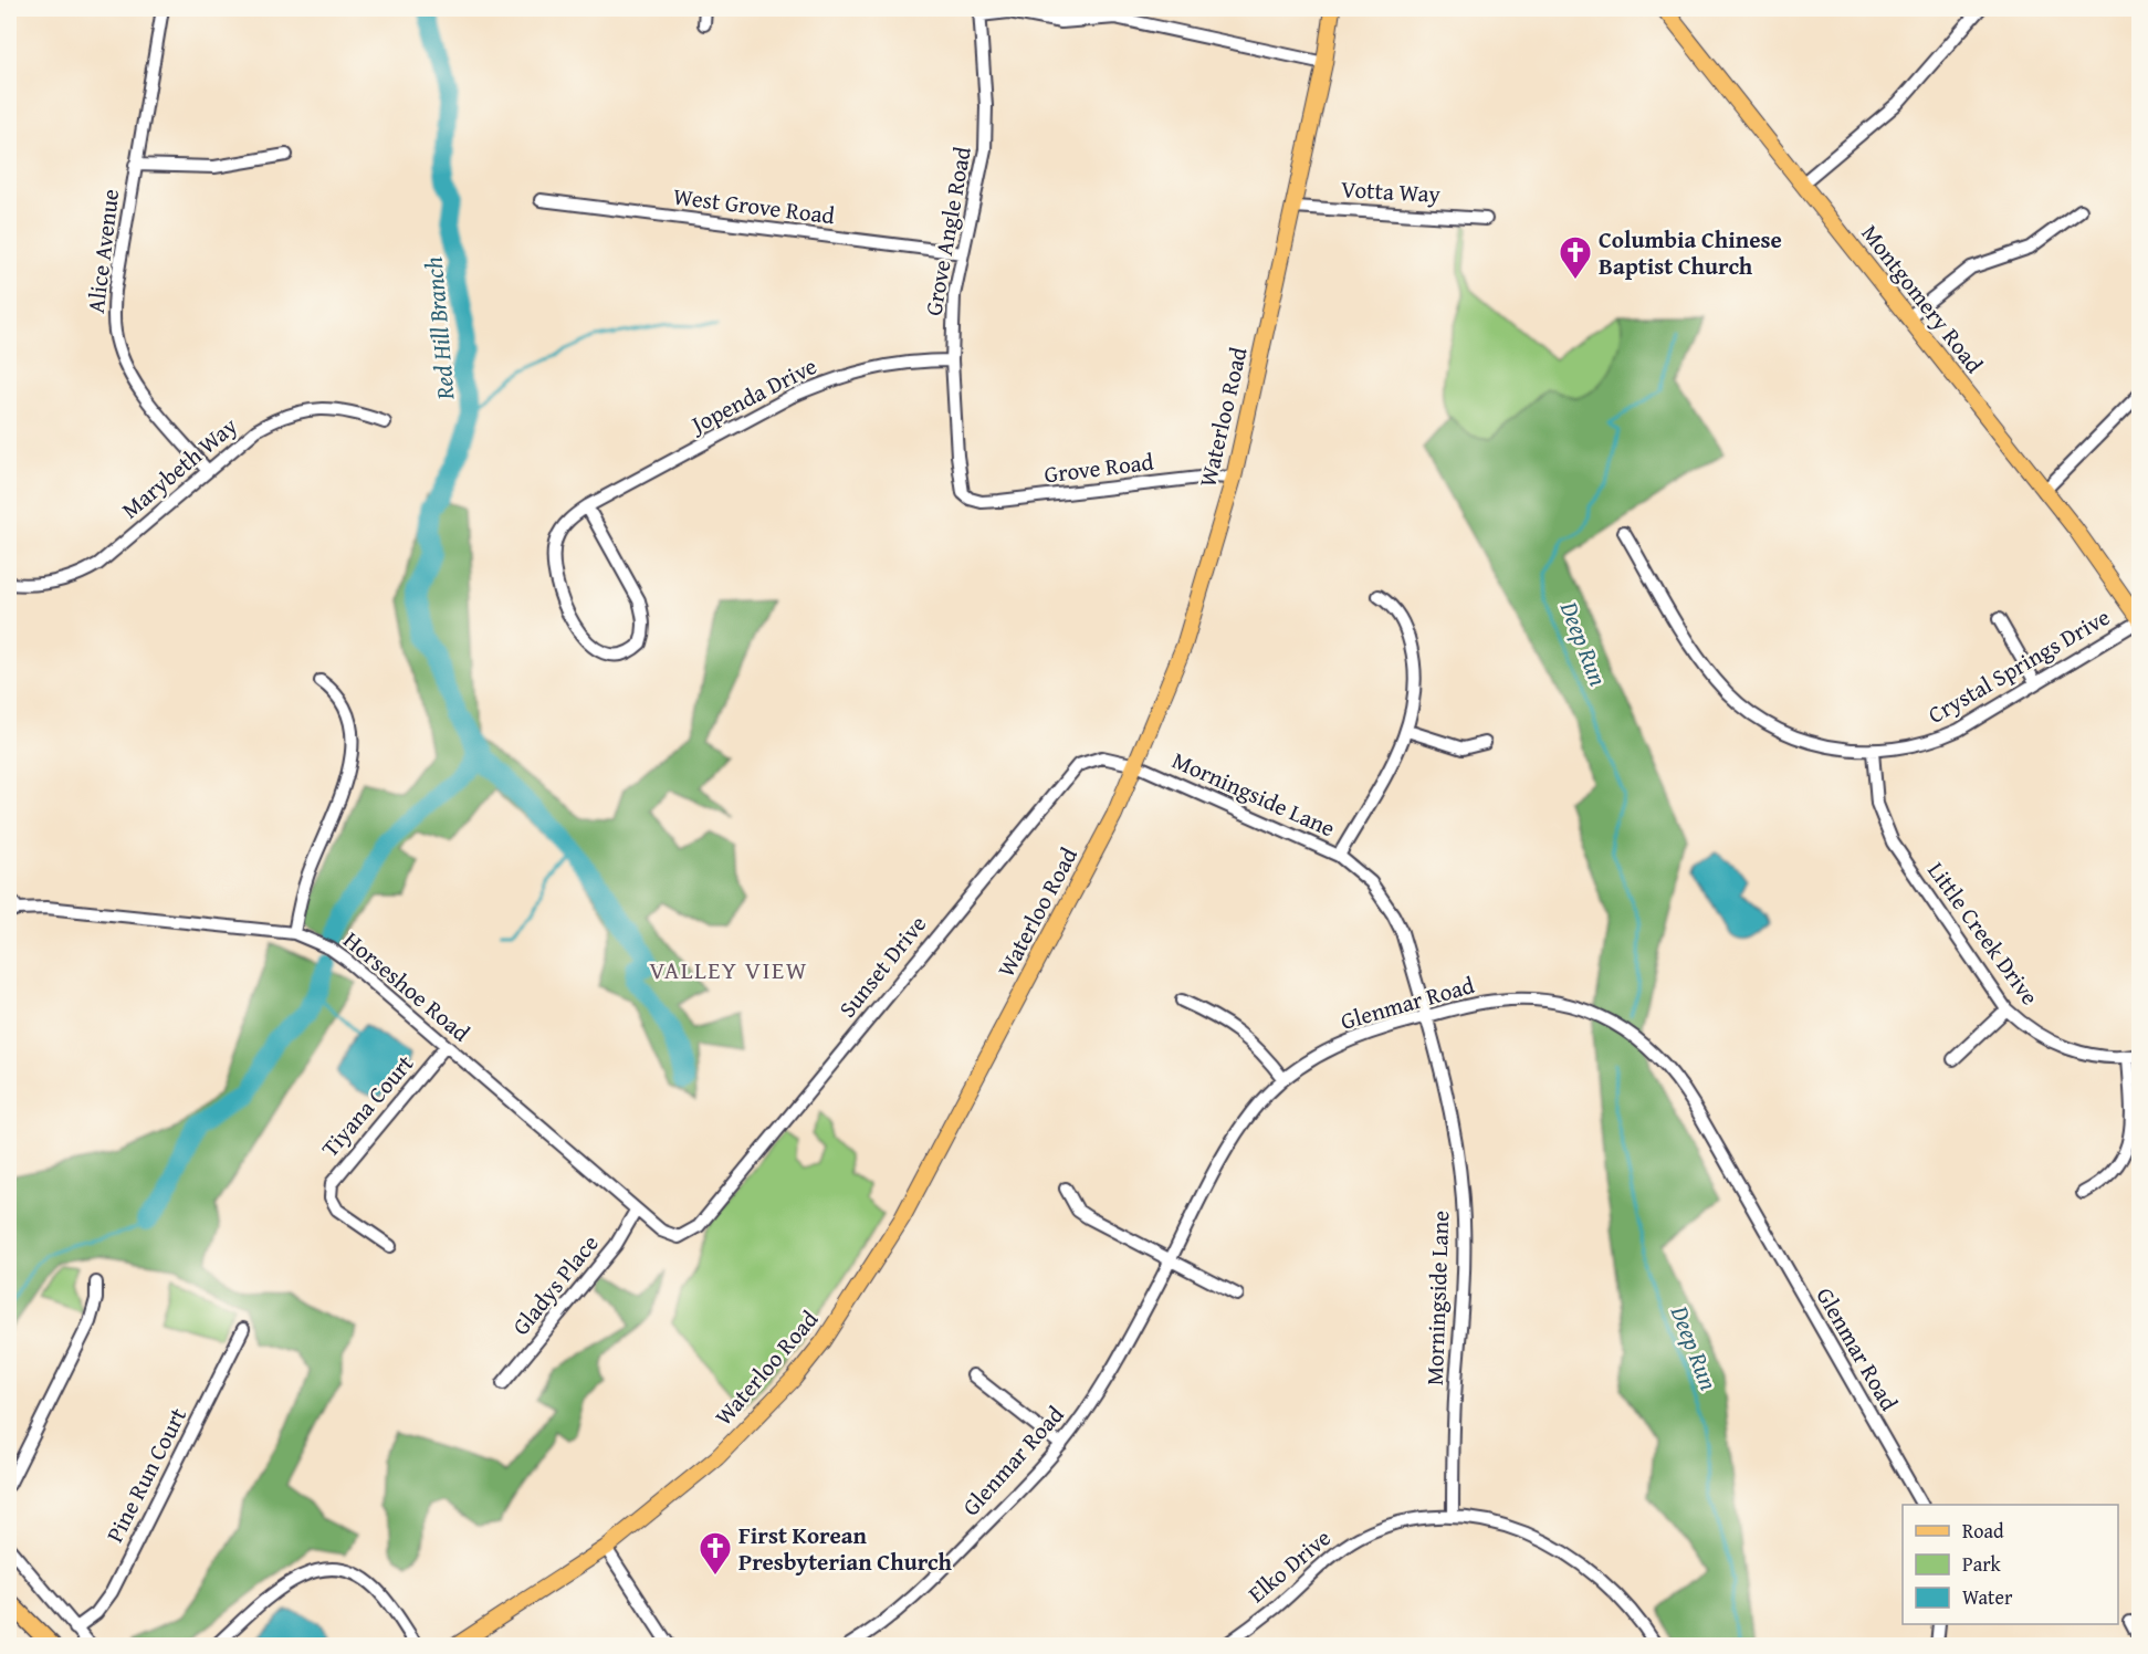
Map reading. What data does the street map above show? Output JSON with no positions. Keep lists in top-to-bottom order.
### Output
{
  "streets": {
    "main road": ["Montgomery Road", "Waterloo Road"],
    "street": [
      "Votta Way",
      "West Grove Road",
      "Grove Angle Road",
      "Alice Avenue",
      "Jopenda Drive",
      "Marybeth Way",
      "Grove Road",
      "Crystal Springs Drive",
      "Morningside Lane",
      "Little Creek Drive",
      "Sunset Drive",
      "Horseshoe Road",
      "Glenmar Road",
      "Tiyana Court",
      "Gladys Place",
      "Pine Run Court",
      "Elko Drive"
    ]
  },
  "crossings": [
    ["Votta Way", "Waterloo Road"],
    ["West Grove Road", "Grove Angle Road"],
    ["Grove Angle Road", "Jopenda Drive"],
    ["Grove Angle Road", "Grove Road"],
    ["Alice Avenue", "Marybeth Way"],
    ["Montgomery Road", "Crystal Springs Drive"],
    ["Waterloo Road", "Grove Road"],
    ["Waterloo Road", "Morningside Lane"],
    ["Waterloo Road", "Sunset Drive"],
    ["Crystal Springs Drive", "Little Creek Drive"],
    ["Morningside Lane", "Sunset Drive"],
    ["Morningside Lane", "Glenmar Road"],
    ["Morningside Lane", "Elko Drive"],
    ["Sunset Drive", "Horseshoe Road"],
    ["Horseshoe Road", "Tiyana Court"],
    ["Horseshoe Road", "Gladys Place"]
  ],
  "districts": ["VALLEY VIEW"],
  "water": ["Red Hill Branch", "Deep Run"],
  "places": {
    "church": ["Columbia Chinese Baptist Church", "First Korean Presbyterian Church"]
  },
  "legend": ["Road", "Park", "Water"]
}
